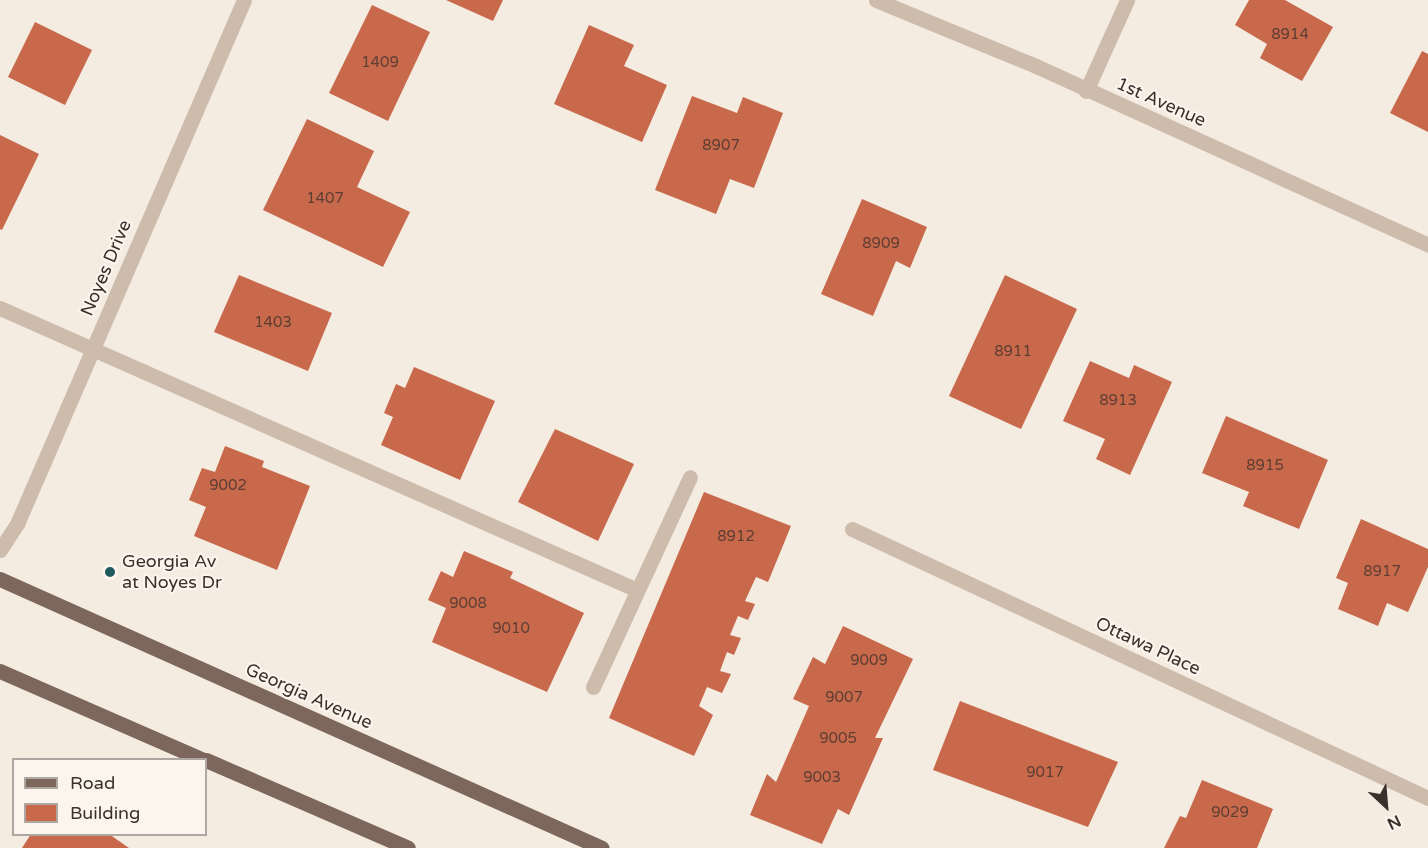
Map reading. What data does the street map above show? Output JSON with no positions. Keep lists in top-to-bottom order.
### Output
{
  "streets": {
    "main road": ["Georgia Avenue"],
    "street": ["1st Avenue", "Noyes Drive", "Ottawa Place"]
  },
  "places": ["Georgia Av at Noyes Dr"],
  "house_numbers": [
    "8914",
    "1409",
    "8907",
    "1407",
    "8909",
    "1403",
    "8911",
    "8913",
    "8915",
    "9002",
    "8912",
    "8917",
    "9008",
    "9010",
    "9009",
    "9007",
    "9005",
    "9017",
    "9003",
    "9029"
  ],
  "legend": ["Road", "Building"],
  "north": "bottom right"
}
